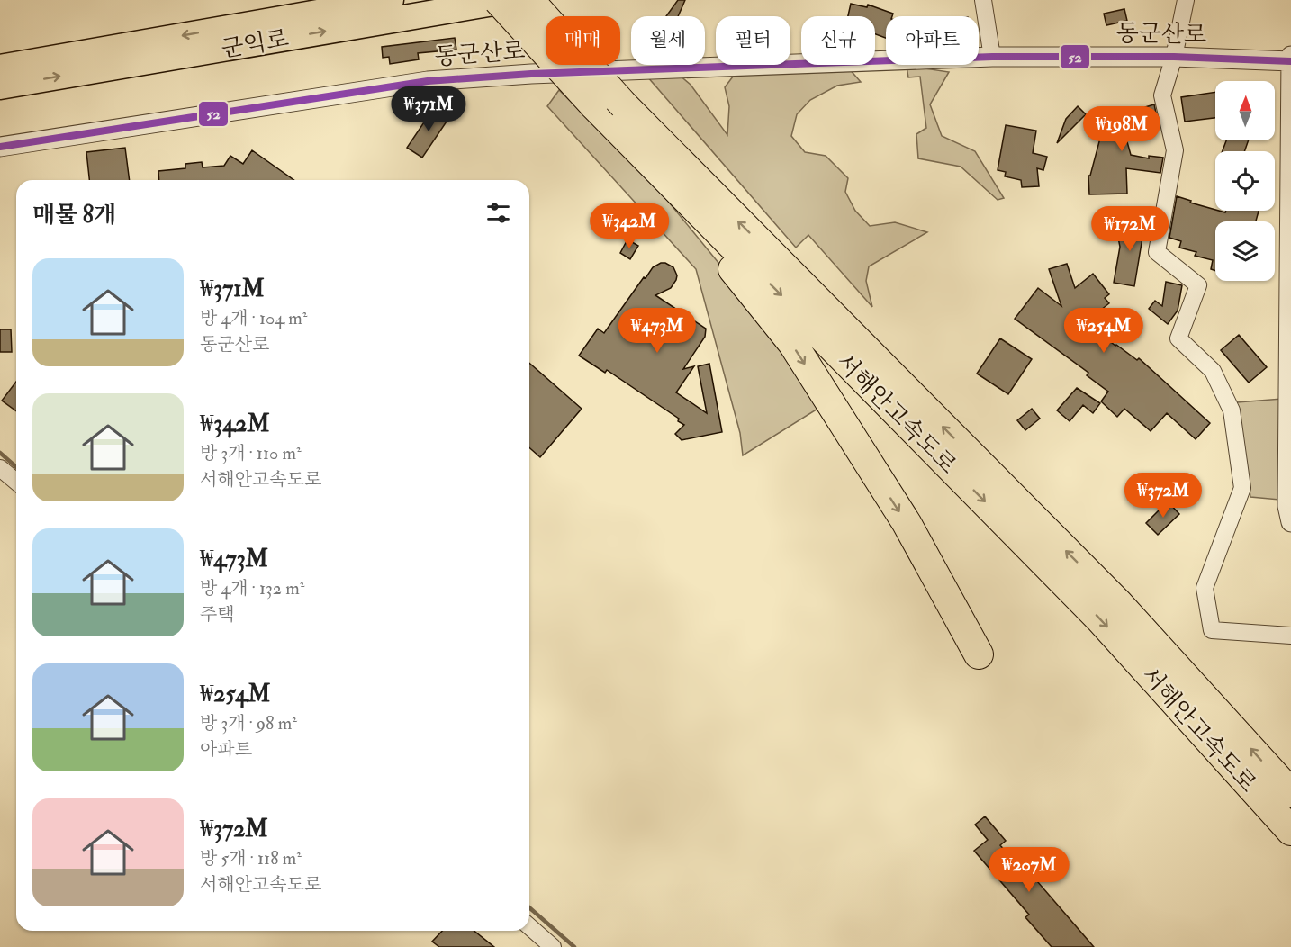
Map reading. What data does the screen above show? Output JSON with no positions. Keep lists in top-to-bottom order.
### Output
{
  "streets": {
    "highway": ["군익로", "서해안고속도로"],
    "street": ["동군산로"]
  },
  "lines": ["transit line 52"],
  "north": "top",
  "page": {
    "chip": [
      "매매",
      "월세",
      "필터",
      "신규",
      "아파트"
    ],
    "price": [
      "₩371M",
      "₩198M",
      "₩342M",
      "₩172M",
      "₩473M",
      "₩254M",
      "₩372M",
      "₩207M"
    ],
    "heading": "매물 8개",
    "list": [
      {
        "name": "₩371M",
        "note": "방 4개 · 104 m² · 동군산로"
      },
      {
        "name": "₩342M",
        "note": "방 3개 · 110 m² · 서해안고속도로"
      },
      {
        "name": "₩473M",
        "note": "방 4개 · 132 m² · 주택"
      },
      {
        "name": "₩254M",
        "note": "방 3개 · 98 m² · 아파트"
      },
      {
        "name": "₩372M",
        "note": "방 5개 · 118 m² · 서해안고속도로"
      }
    ]
  }
}
